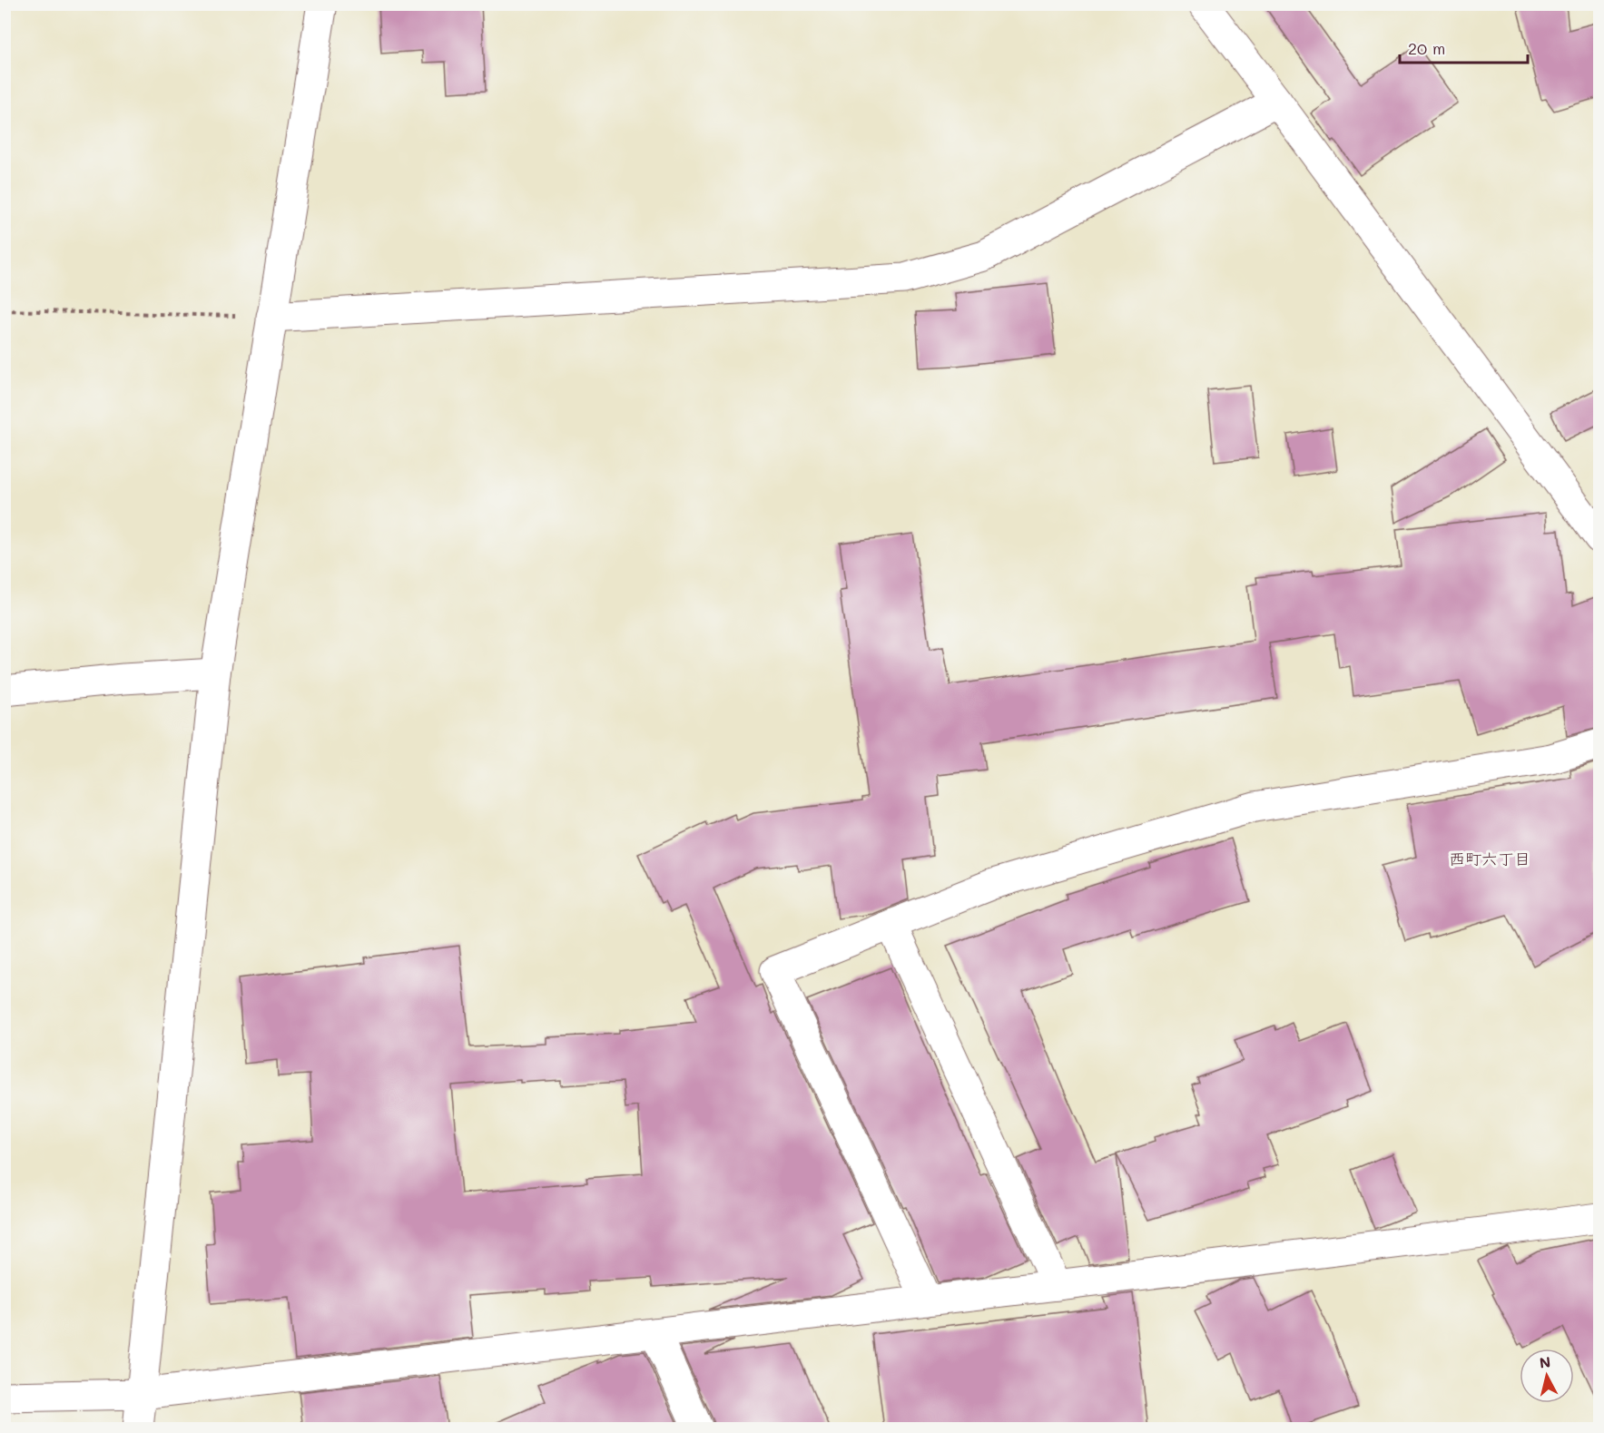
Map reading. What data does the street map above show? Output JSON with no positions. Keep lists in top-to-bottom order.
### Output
{
  "districts": ["西町六丁目"],
  "scale_bar": "20 m",
  "north": "top"
}
